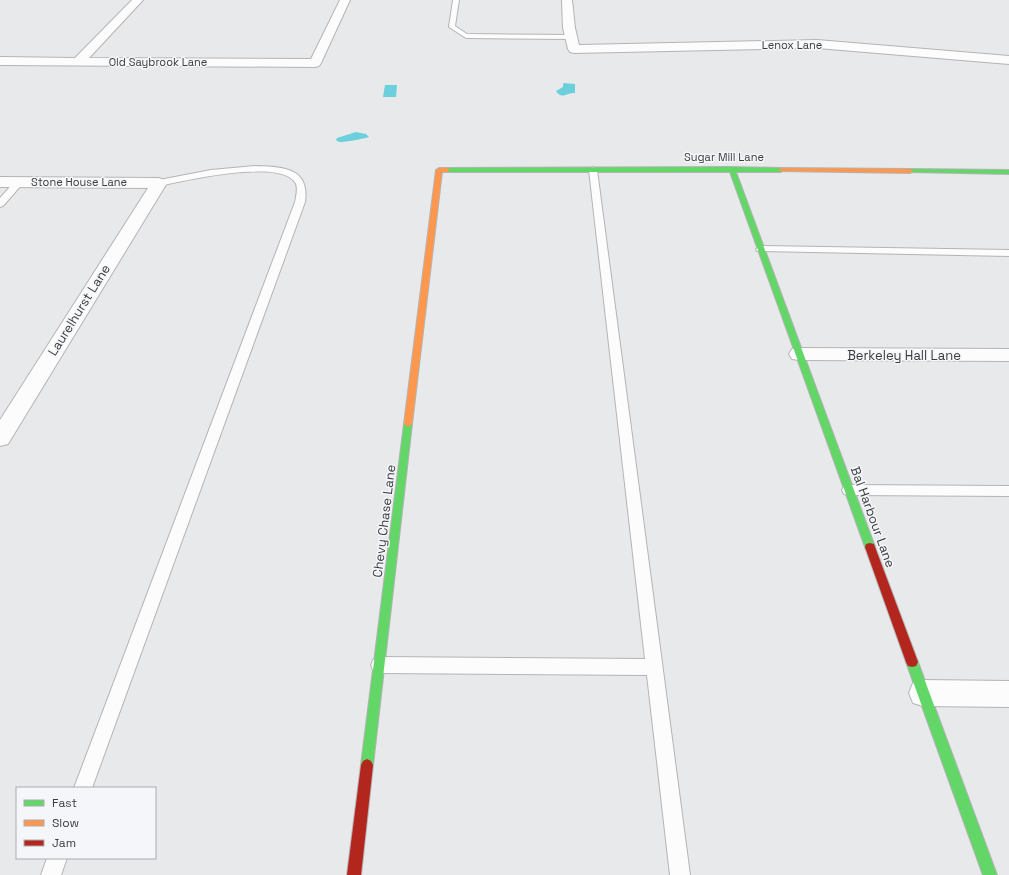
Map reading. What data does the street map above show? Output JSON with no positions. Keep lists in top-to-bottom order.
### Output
{
  "streets": {
    "street": [
      "Lenox Lane",
      "Old Saybrook Lane",
      "Sugar Mill Lane",
      "Stone House Lane",
      "Laurelhurst Lane",
      "Berkeley Hall Lane",
      "Bal Harbour Lane",
      "Chevy Chase Lane"
    ]
  },
  "crossings": [
    ["Sugar Mill Lane", "Bal Harbour Lane"],
    ["Sugar Mill Lane", "Chevy Chase Lane"],
    ["Stone House Lane", "Laurelhurst Lane"],
    ["Berkeley Hall Lane", "Bal Harbour Lane"]
  ],
  "legend": ["Fast", "Slow", "Jam"]
}
